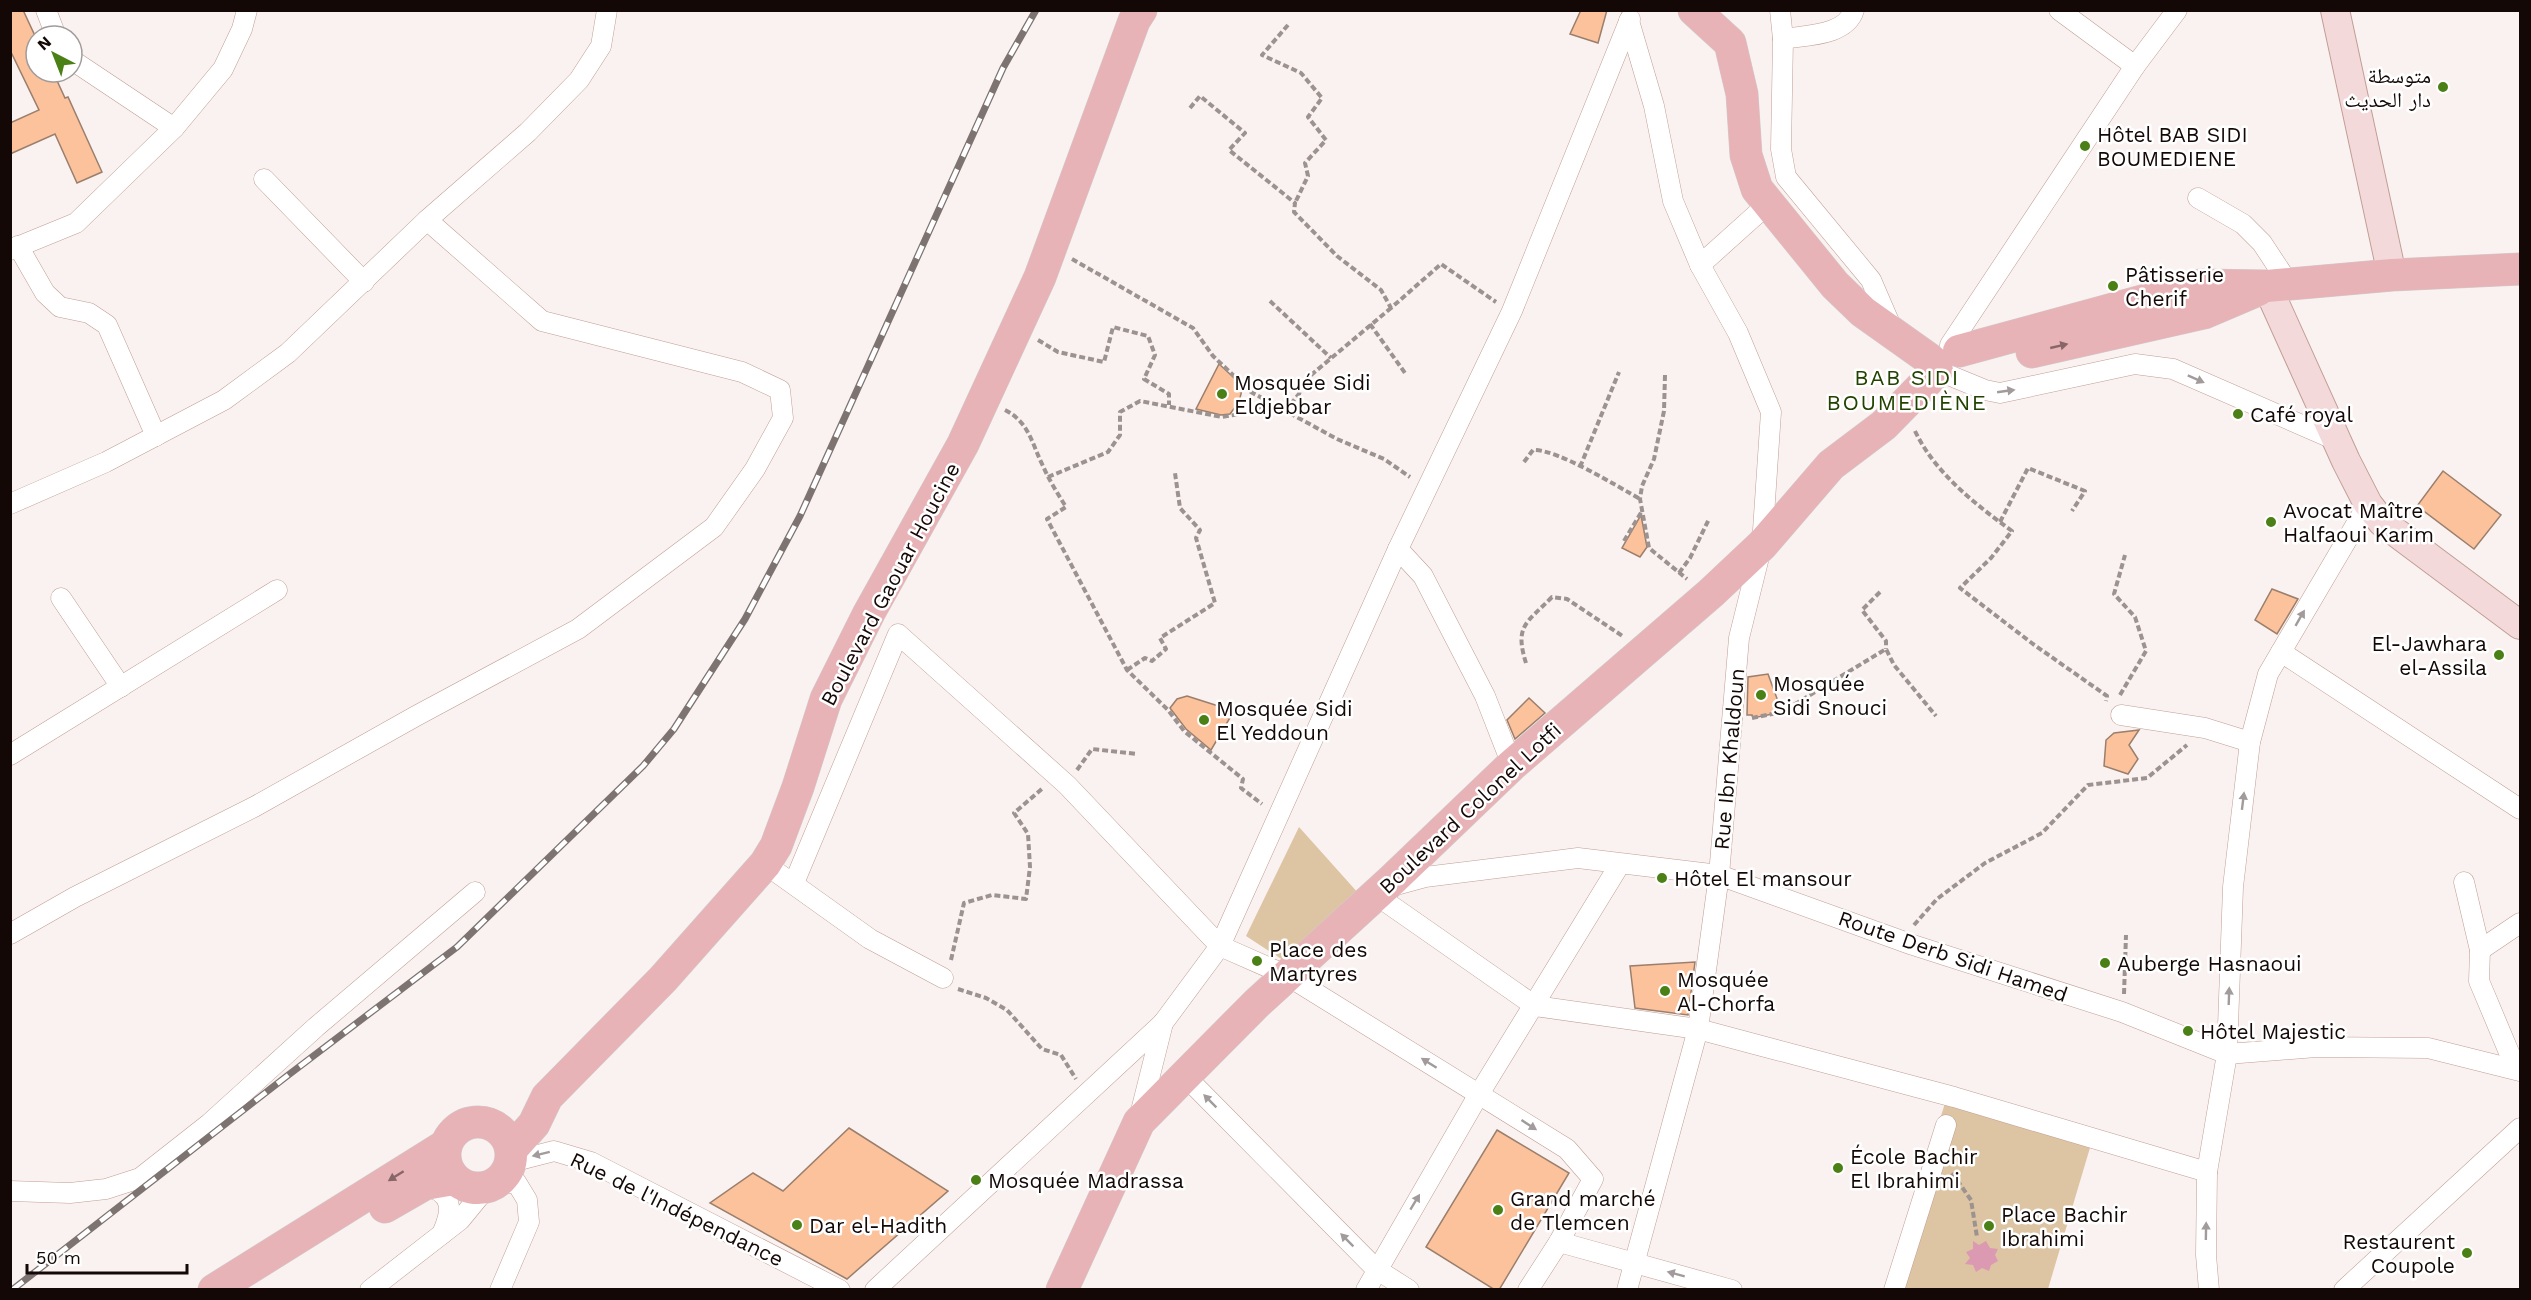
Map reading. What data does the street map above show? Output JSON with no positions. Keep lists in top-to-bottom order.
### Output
{
  "streets": {
    "main road": ["Boulevard Gaouar Houcine", "Boulevard Colonel Lotfi"],
    "street": ["Rue Ibn Khaldoun", "Route Derb Sidi Hamed", "Rue de l'Indépendance"]
  },
  "crossings": [
    ["Rue Ibn Khaldoun", "Boulevard Colonel Lotfi"],
    ["Rue Ibn Khaldoun", "Route Derb Sidi Hamed"],
    ["Boulevard Colonel Lotfi", "Route Derb Sidi Hamed"]
  ],
  "one_way": ["Rue de l'Indépendance"],
  "districts": ["BAB SIDI BOUMEDIÈNE"],
  "places": [
    "متوسطة دار الحديث",
    "Hôtel BAB SIDI BOUMEDIENE",
    "Pâtisserie Cherif",
    "Mosquée Sidi Eldjebbar",
    "Café royal",
    "Avocat Maître Halfaoui Karim",
    "El-Jawhara el-Assila",
    "Mosquée Sidi Snouci",
    "Mosquée Sidi El Yeddoun",
    "Hôtel El mansour",
    "Place des Martyres",
    "Auberge Hasnaoui",
    "Mosquée Al-Chorfa",
    "Hôtel Majestic",
    "École Bachir El Ibrahimi",
    "Mosquée Madrassa",
    "Grand marché de Tlemcen",
    "Dar el-Hadith",
    "Place Bachir Ibrahimi",
    "Restaurent Coupole"
  ],
  "scale_bar": "50 m",
  "north": "top left"
}
